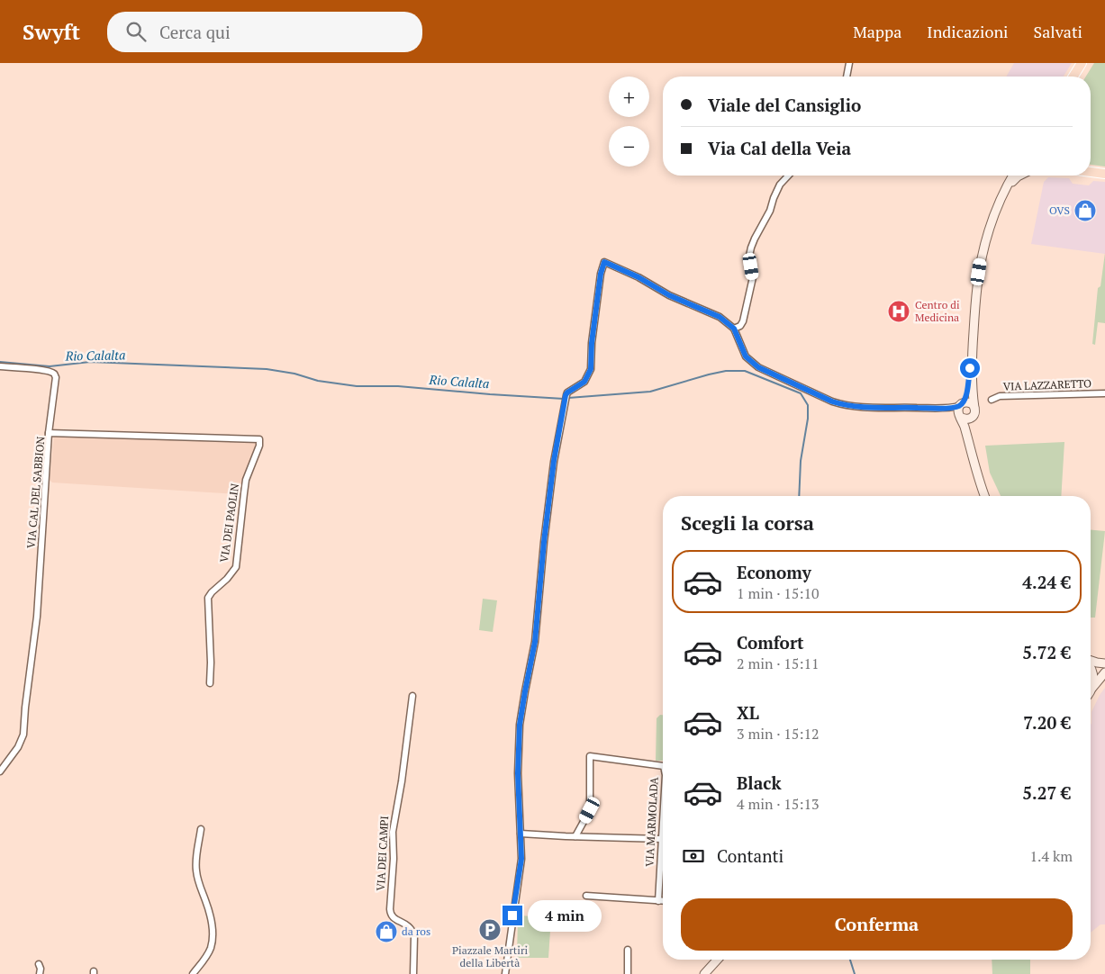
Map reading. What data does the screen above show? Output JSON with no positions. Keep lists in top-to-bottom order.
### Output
{
  "streets": {
    "street": [
      "VIA LAZZARETTO",
      "VIA CAL DEL SABBION",
      "VIA DEI PAOLIN",
      "VIA MARMOLADA",
      "VIA DEI CAMPI"
    ]
  },
  "crossings": [
    ["VIA CAL DEL SABBION", "VIA DEI PAOLIN"]
  ],
  "water": ["Rio Calalta"],
  "places": {
    "shop": ["OVS", "da ros"],
    "hospital": ["Centro di Medicina"],
    "parking": ["Piazzale Martiri della Libertà"]
  },
  "page": {
    "header": "Swyft",
    "search": "Cerca qui",
    "nav": ["Mappa", "Indicazioni", "Salvati"],
    "map_buttons": ["+", "−"],
    "banner": ["Viale del Cansiglio", "Via Cal della Veia"],
    "heading": "Scegli la corsa",
    "list": [
      {
        "name": "Economy",
        "note": "1 min · 15:10",
        "value": "4.24 €"
      },
      {
        "name": "Comfort",
        "note": "2 min · 15:11",
        "value": "5.72 €"
      },
      {
        "name": "XL",
        "note": "3 min · 15:12",
        "value": "7.20 €"
      },
      {
        "name": "Black",
        "note": "4 min · 15:13",
        "value": "5.27 €"
      }
    ],
    "pay": ["Contanti", "1.4 km"],
    "buttons": "Conferma",
    "bubble": "4 min"
  }
}
